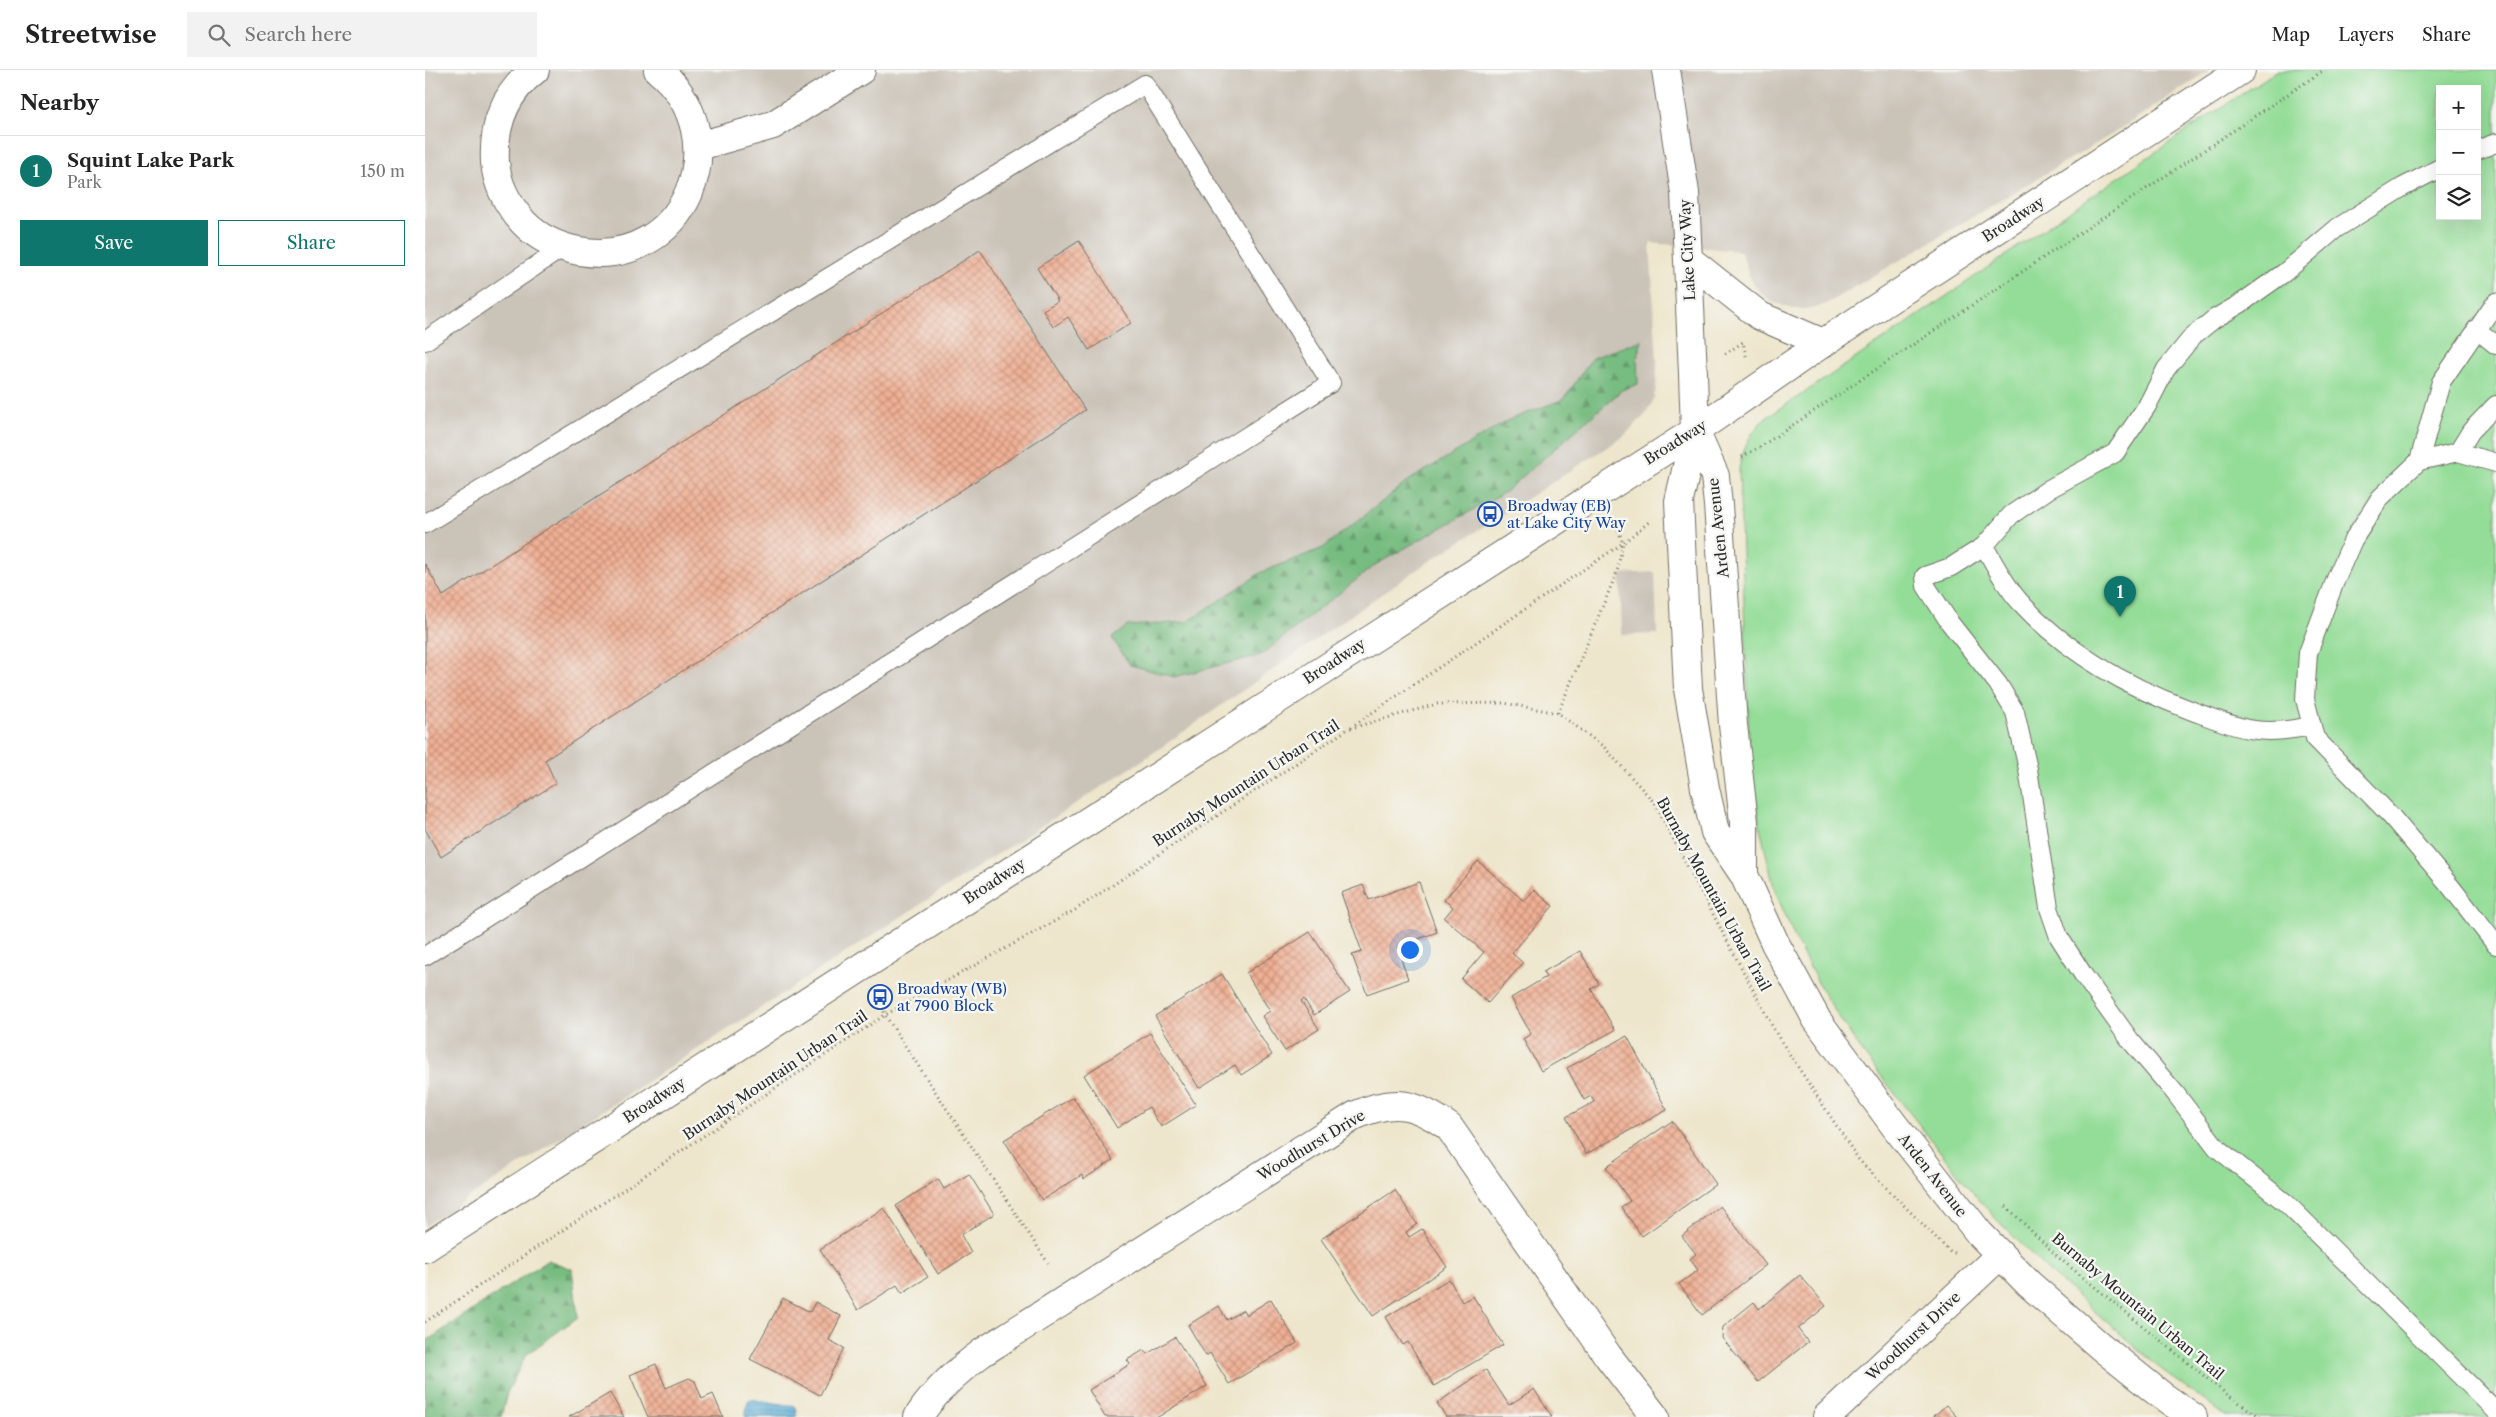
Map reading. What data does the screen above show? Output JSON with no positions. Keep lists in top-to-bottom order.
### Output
{
  "streets": {
    "street": [
      "Broadway",
      "Lake City Way",
      "Arden Avenue",
      "Woodhurst Drive"
    ],
    "path": ["Burnaby Mountain Urban Trail"]
  },
  "crossings": [
    ["Broadway", "Lake City Way"],
    ["Broadway", "Arden Avenue"],
    ["Lake City Way", "Arden Avenue"],
    ["Arden Avenue", "Woodhurst Drive"]
  ],
  "places": {
    "bus stop": ["Broadway (EB) at Lake City Way", "Broadway (WB) at 7900 Block"]
  },
  "page": {
    "header": "Streetwise",
    "search": "Search here",
    "nav": ["Map", "Layers", "Share"],
    "heading": "Nearby",
    "map_buttons": ["+", "−"],
    "list": [
      {
        "mark": "1",
        "name": "Squint Lake Park",
        "note": "Park",
        "value": "150 m"
      }
    ],
    "buttons": ["Save", "Share"],
    "pins": "1"
  }
}
